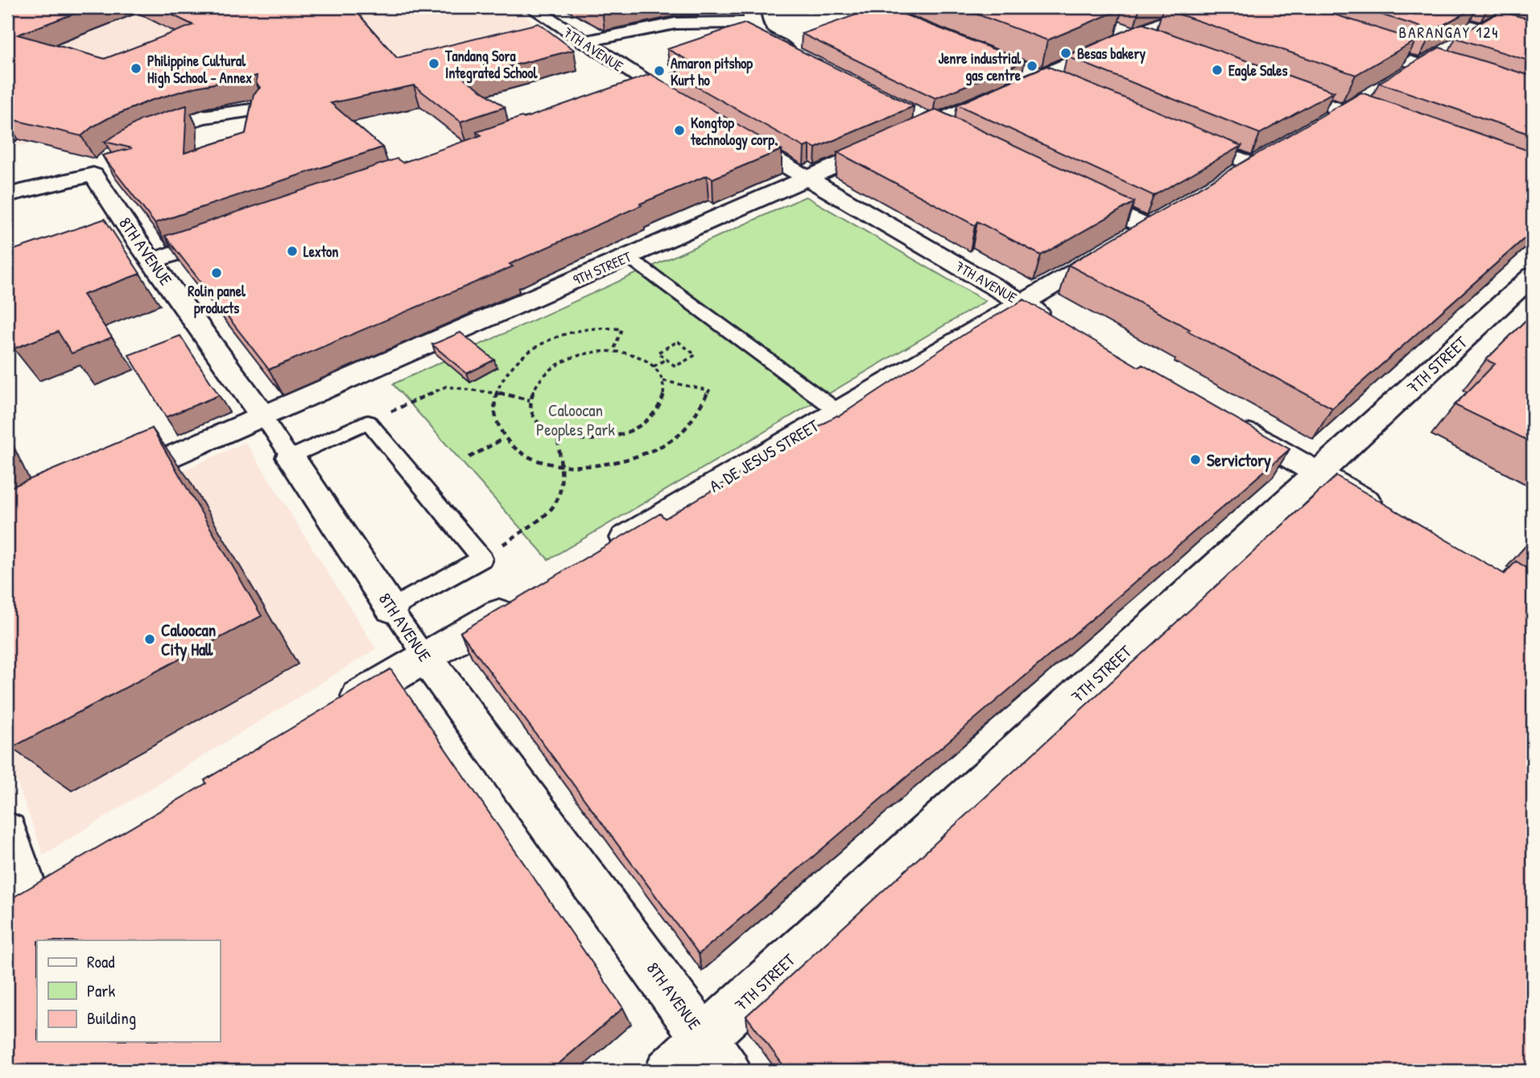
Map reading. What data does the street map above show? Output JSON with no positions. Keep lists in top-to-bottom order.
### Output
{
  "streets": {
    "street": [
      "7TH AVENUE",
      "8TH AVENUE",
      "9TH STREET",
      "7TH STREET",
      "A. DE JESUS STREET"
    ]
  },
  "crossings": [
    ["7TH AVENUE", "9TH STREET"],
    ["7TH AVENUE", "A. DE JESUS STREET"],
    ["8TH AVENUE", "9TH STREET"],
    ["8TH AVENUE", "7TH STREET"]
  ],
  "districts": ["BARANGAY 124"],
  "parks": ["Caloocan Peoples Park"],
  "places": [
    "Besas bakery",
    "Tandang Sora Integrated School",
    "Jenre industrial gas centre",
    "Philippine Cultural High School - Annex",
    "Eagle Sales",
    "Amaron pitshop Kurt ho",
    "Kongtop technology corp.",
    "Lexton",
    "Rolin panel products",
    "Servictory",
    "Caloocan City Hall"
  ],
  "legend": ["Road", "Park", "Building"]
}
